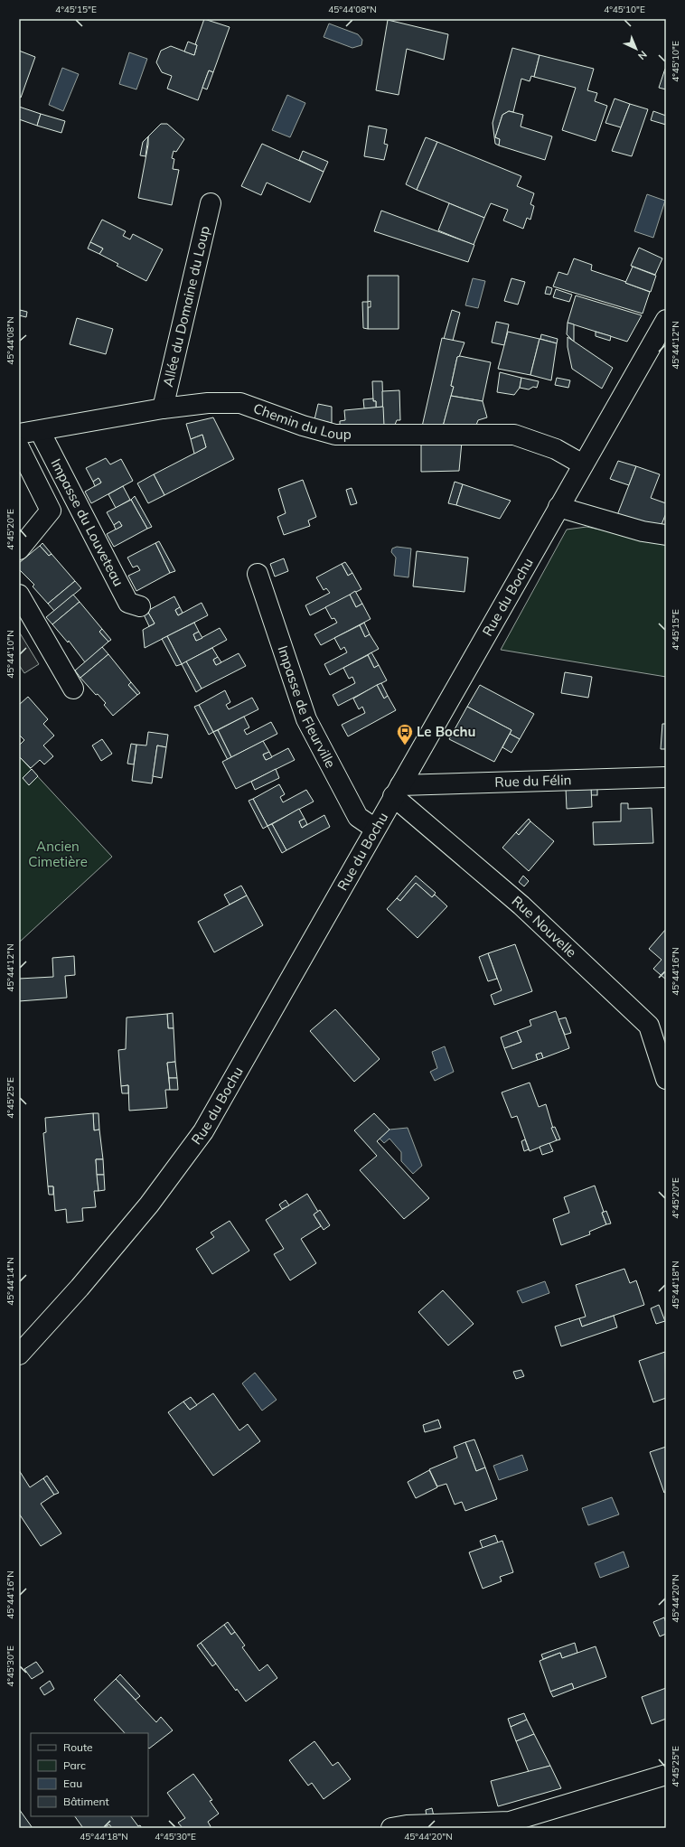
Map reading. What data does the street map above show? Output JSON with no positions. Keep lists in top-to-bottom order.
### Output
{
  "streets": {
    "street": [
      "Allée du Domaine du Loup",
      "Chemin du Loup",
      "Impasse du Louveteau",
      "Rue du Bochu",
      "Impasse de Fleurville",
      "Rue du Félin",
      "Rue Nouvelle"
    ]
  },
  "crossings": [
    ["Allée du Domaine du Loup", "Chemin du Loup"],
    ["Chemin du Loup", "Impasse du Louveteau"],
    ["Chemin du Loup", "Rue du Bochu"],
    ["Rue du Bochu", "Impasse de Fleurville"],
    ["Rue du Bochu", "Rue du Félin"],
    ["Rue du Bochu", "Rue Nouvelle"],
    ["Rue du Félin", "Rue Nouvelle"]
  ],
  "parks": ["Ancien Cimetière"],
  "places": {
    "bus stop": ["Le Bochu"]
  },
  "legend": [
    "Route",
    "Parc",
    "Eau",
    "Bâtiment"
  ],
  "north": "bottom right",
  "coordinates": [
    "4°45'15\"E",
    "45°44'08\"N",
    "4°45'10\"E",
    "45°44'12\"N",
    "4°45'20\"E",
    "45°44'10\"N",
    "45°44'16\"N",
    "4°45'25\"E",
    "45°44'14\"N",
    "45°44'18\"N",
    "45°44'20\"N",
    "4°45'30\"E"
  ]
}
